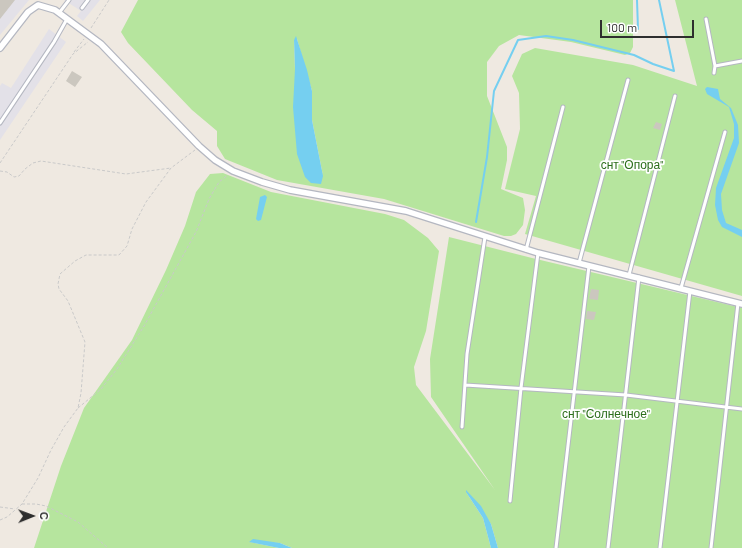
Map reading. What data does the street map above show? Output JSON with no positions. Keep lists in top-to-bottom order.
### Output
{
  "parks": ["снт \"Опора\"", "снт \"Солнечное\""],
  "scale_bar": "100 m",
  "north": "right"
}
